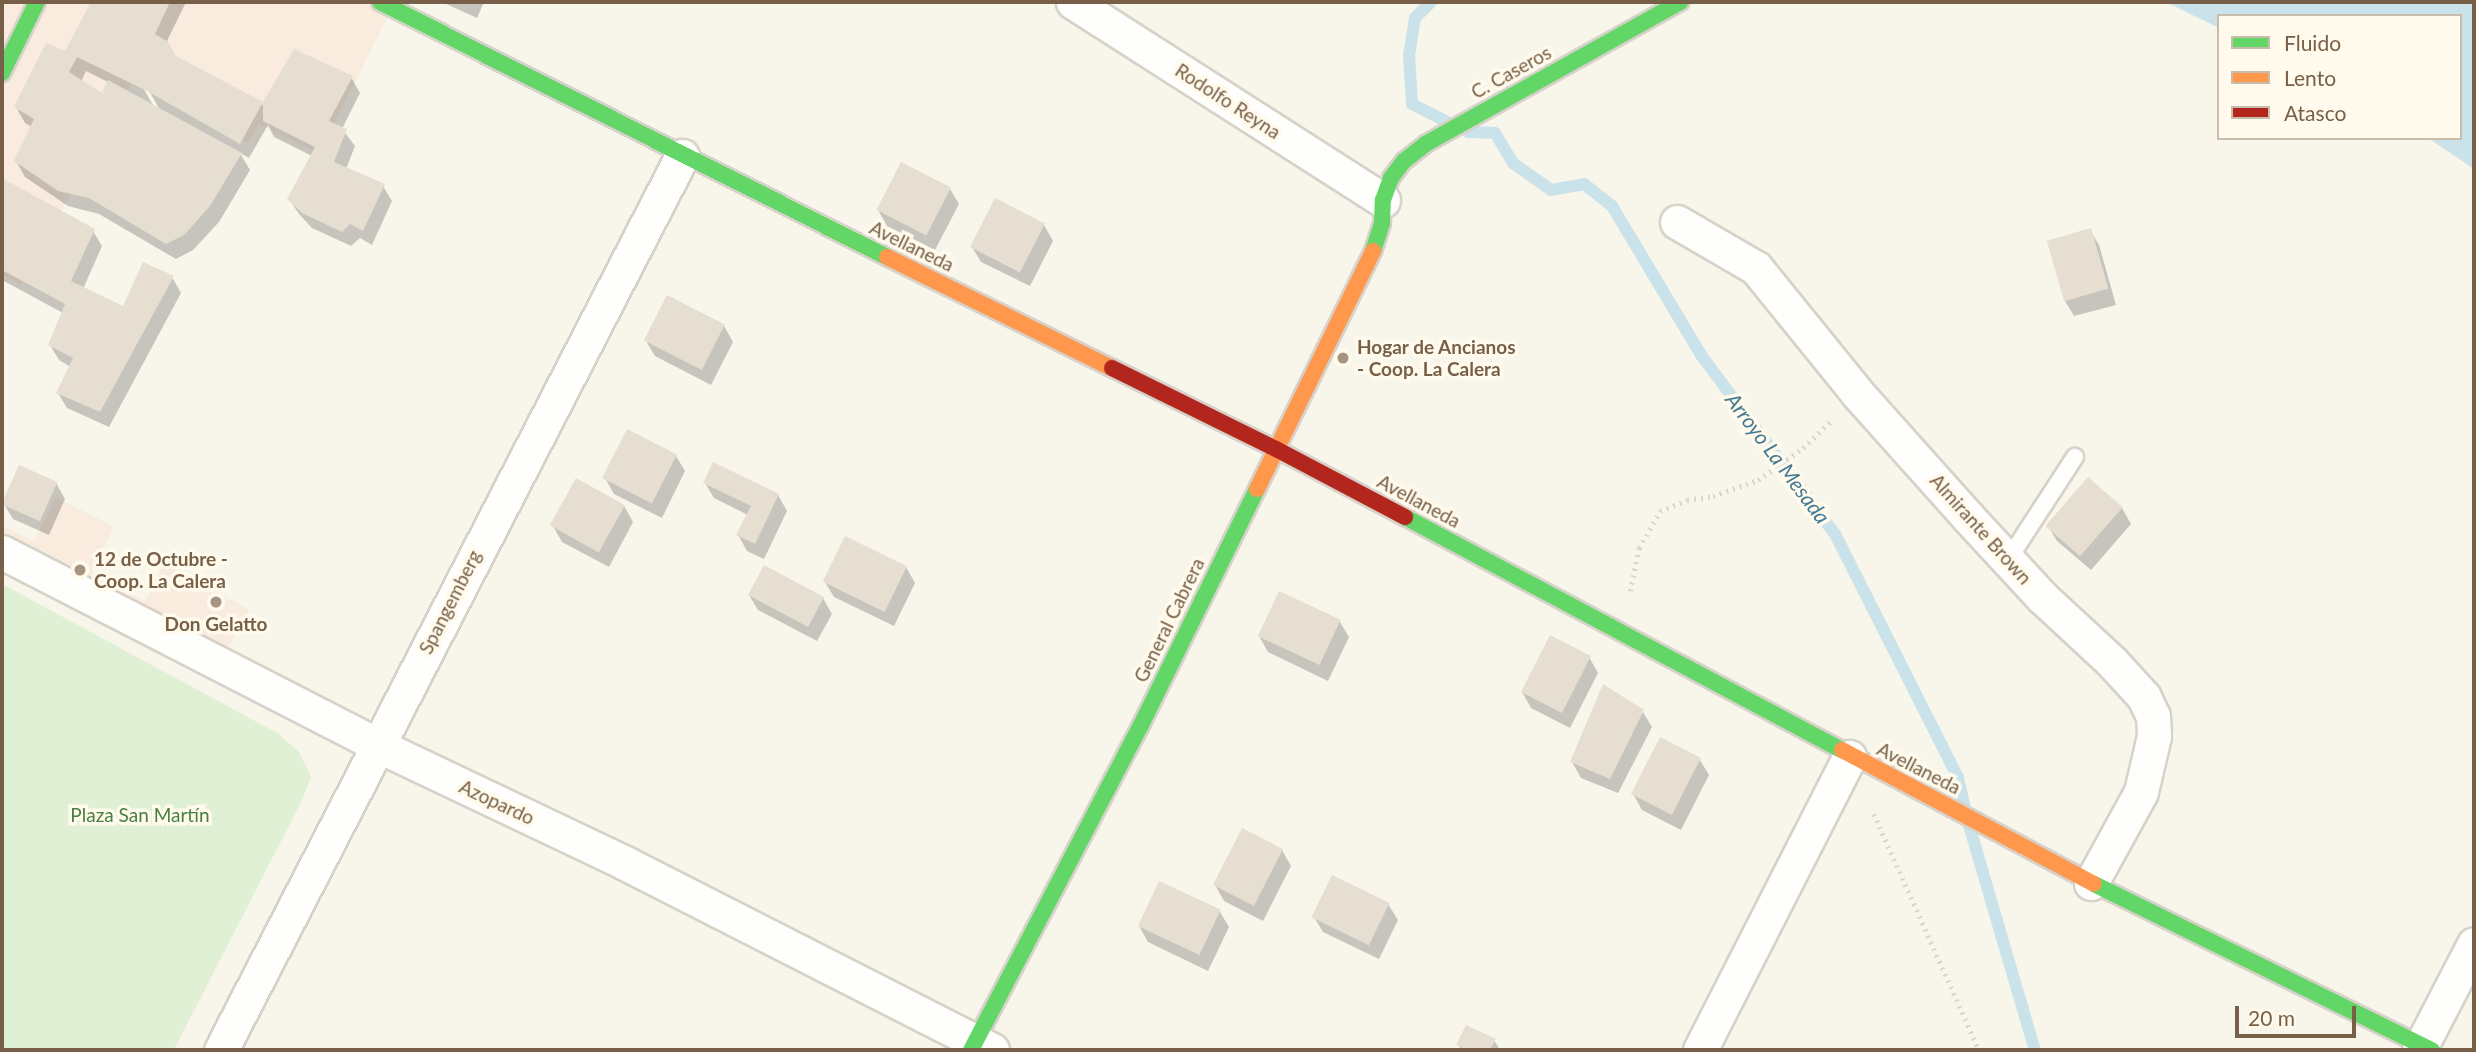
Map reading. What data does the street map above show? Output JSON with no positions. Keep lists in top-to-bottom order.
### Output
{
  "streets": {
    "street": [
      "C. Caseros",
      "Rodolfo Reyna",
      "Avellaneda",
      "Almirante Brown",
      "Spangemberg",
      "General Cabrera",
      "Azopardo"
    ]
  },
  "crossings": [
    ["C. Caseros", "Rodolfo Reyna"],
    ["C. Caseros", "General Cabrera"],
    ["Rodolfo Reyna", "General Cabrera"],
    ["Avellaneda", "Almirante Brown"],
    ["Avellaneda", "Spangemberg"],
    ["Avellaneda", "General Cabrera"],
    ["Spangemberg", "Azopardo"],
    ["General Cabrera", "Azopardo"]
  ],
  "water": ["Arroyo La Mesada"],
  "parks": ["Plaza San Martín"],
  "places": ["Hogar de Ancianos - Coop. La Calera", "12 de Octubre - Coop. La Calera", "Don Gelatto"],
  "legend": ["Fluido", "Lento", "Atasco"],
  "scale_bar": "20 m"
}
